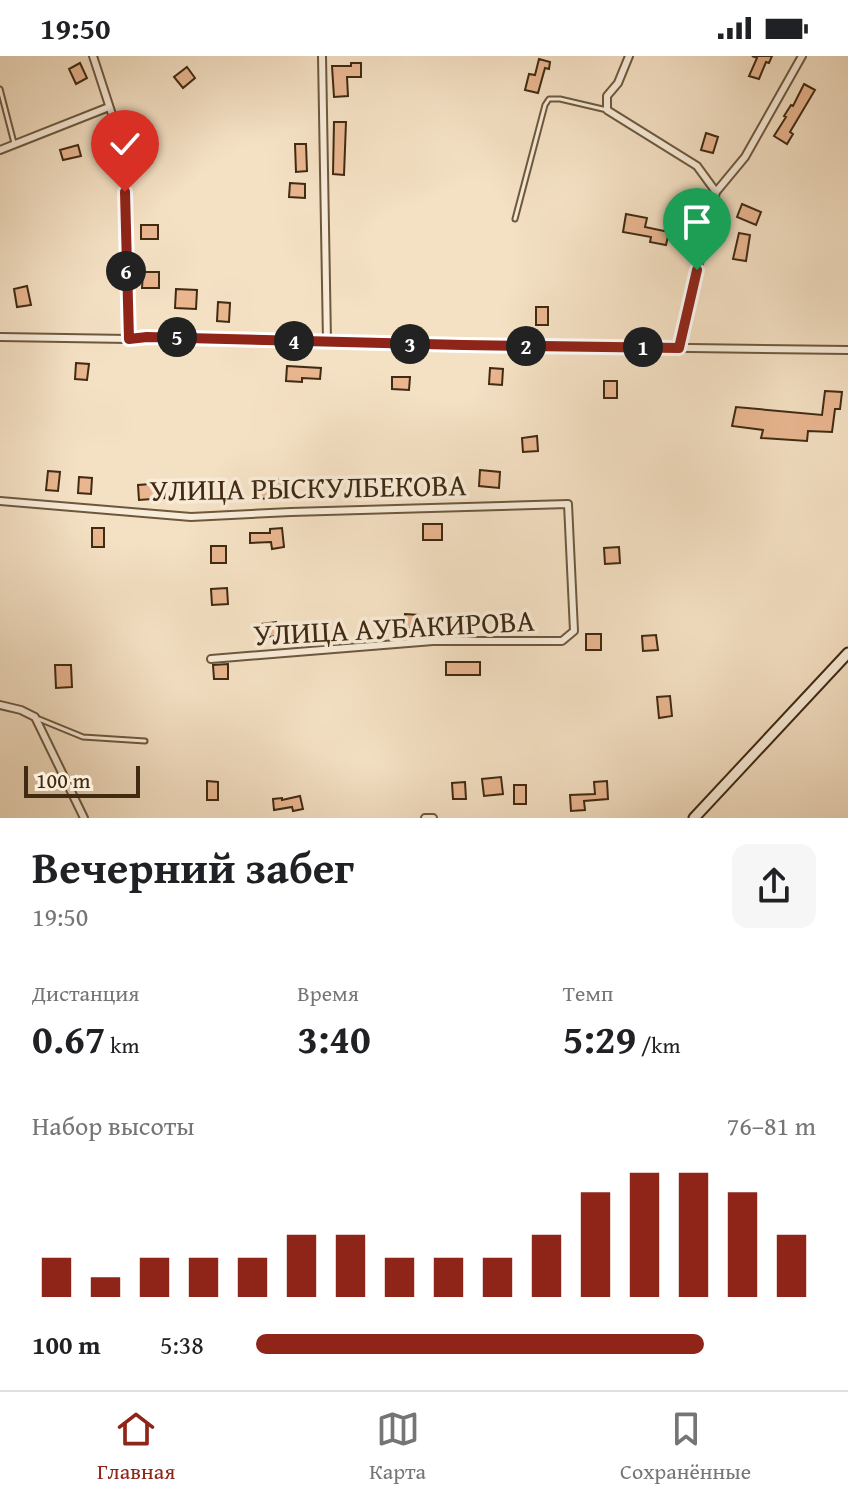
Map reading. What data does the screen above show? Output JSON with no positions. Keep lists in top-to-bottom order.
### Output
{
  "streets": {
    "street": ["УЛИЦА РЫСКУЛБЕКОВА", "УЛИЦА АУБАКИРОВА"]
  },
  "crossings": [
    ["УЛИЦА РЫСКУЛБЕКОВА", "УЛИЦА АУБАКИРОВА"]
  ],
  "scale_bar": "100 m",
  "page": {
    "status": "19:50",
    "pins": [
      "6",
      "5",
      "4",
      "3",
      "2",
      "1"
    ],
    "scale": "100 m",
    "heading": ["Вечерний забег", "19:50"],
    "stats": [
      ["Дистанция", "0.67 km"],
      ["Время", "3:40"],
      ["Темп", "5:29 /km"]
    ],
    "chart": ["Набор высоты", "76–81 m"],
    "list": [
      {
        "name": "100 m",
        "note": "5:38"
      }
    ],
    "tabs": ["Главная", "Карта", "Сохранённые"]
  }
}
